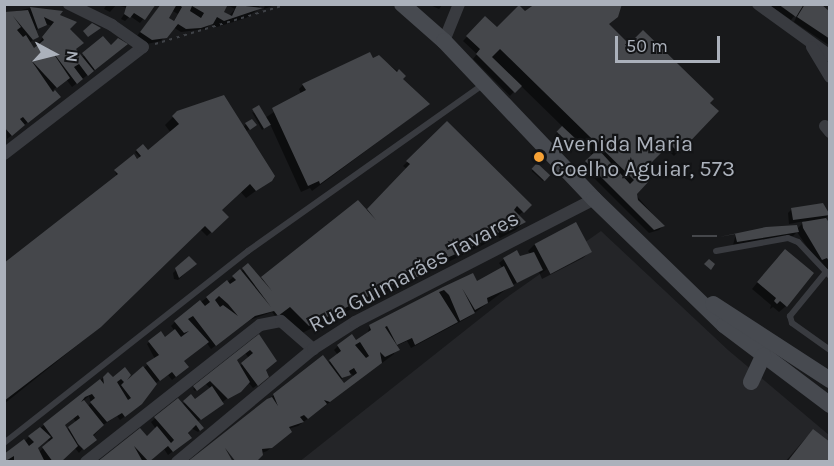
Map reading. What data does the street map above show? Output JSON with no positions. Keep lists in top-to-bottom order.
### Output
{
  "streets": {
    "street": ["Rua Guimarães Tavares"]
  },
  "places": ["Avenida Maria Coelho Aguiar, 573"],
  "scale_bar": "50 m",
  "north": "right"
}
